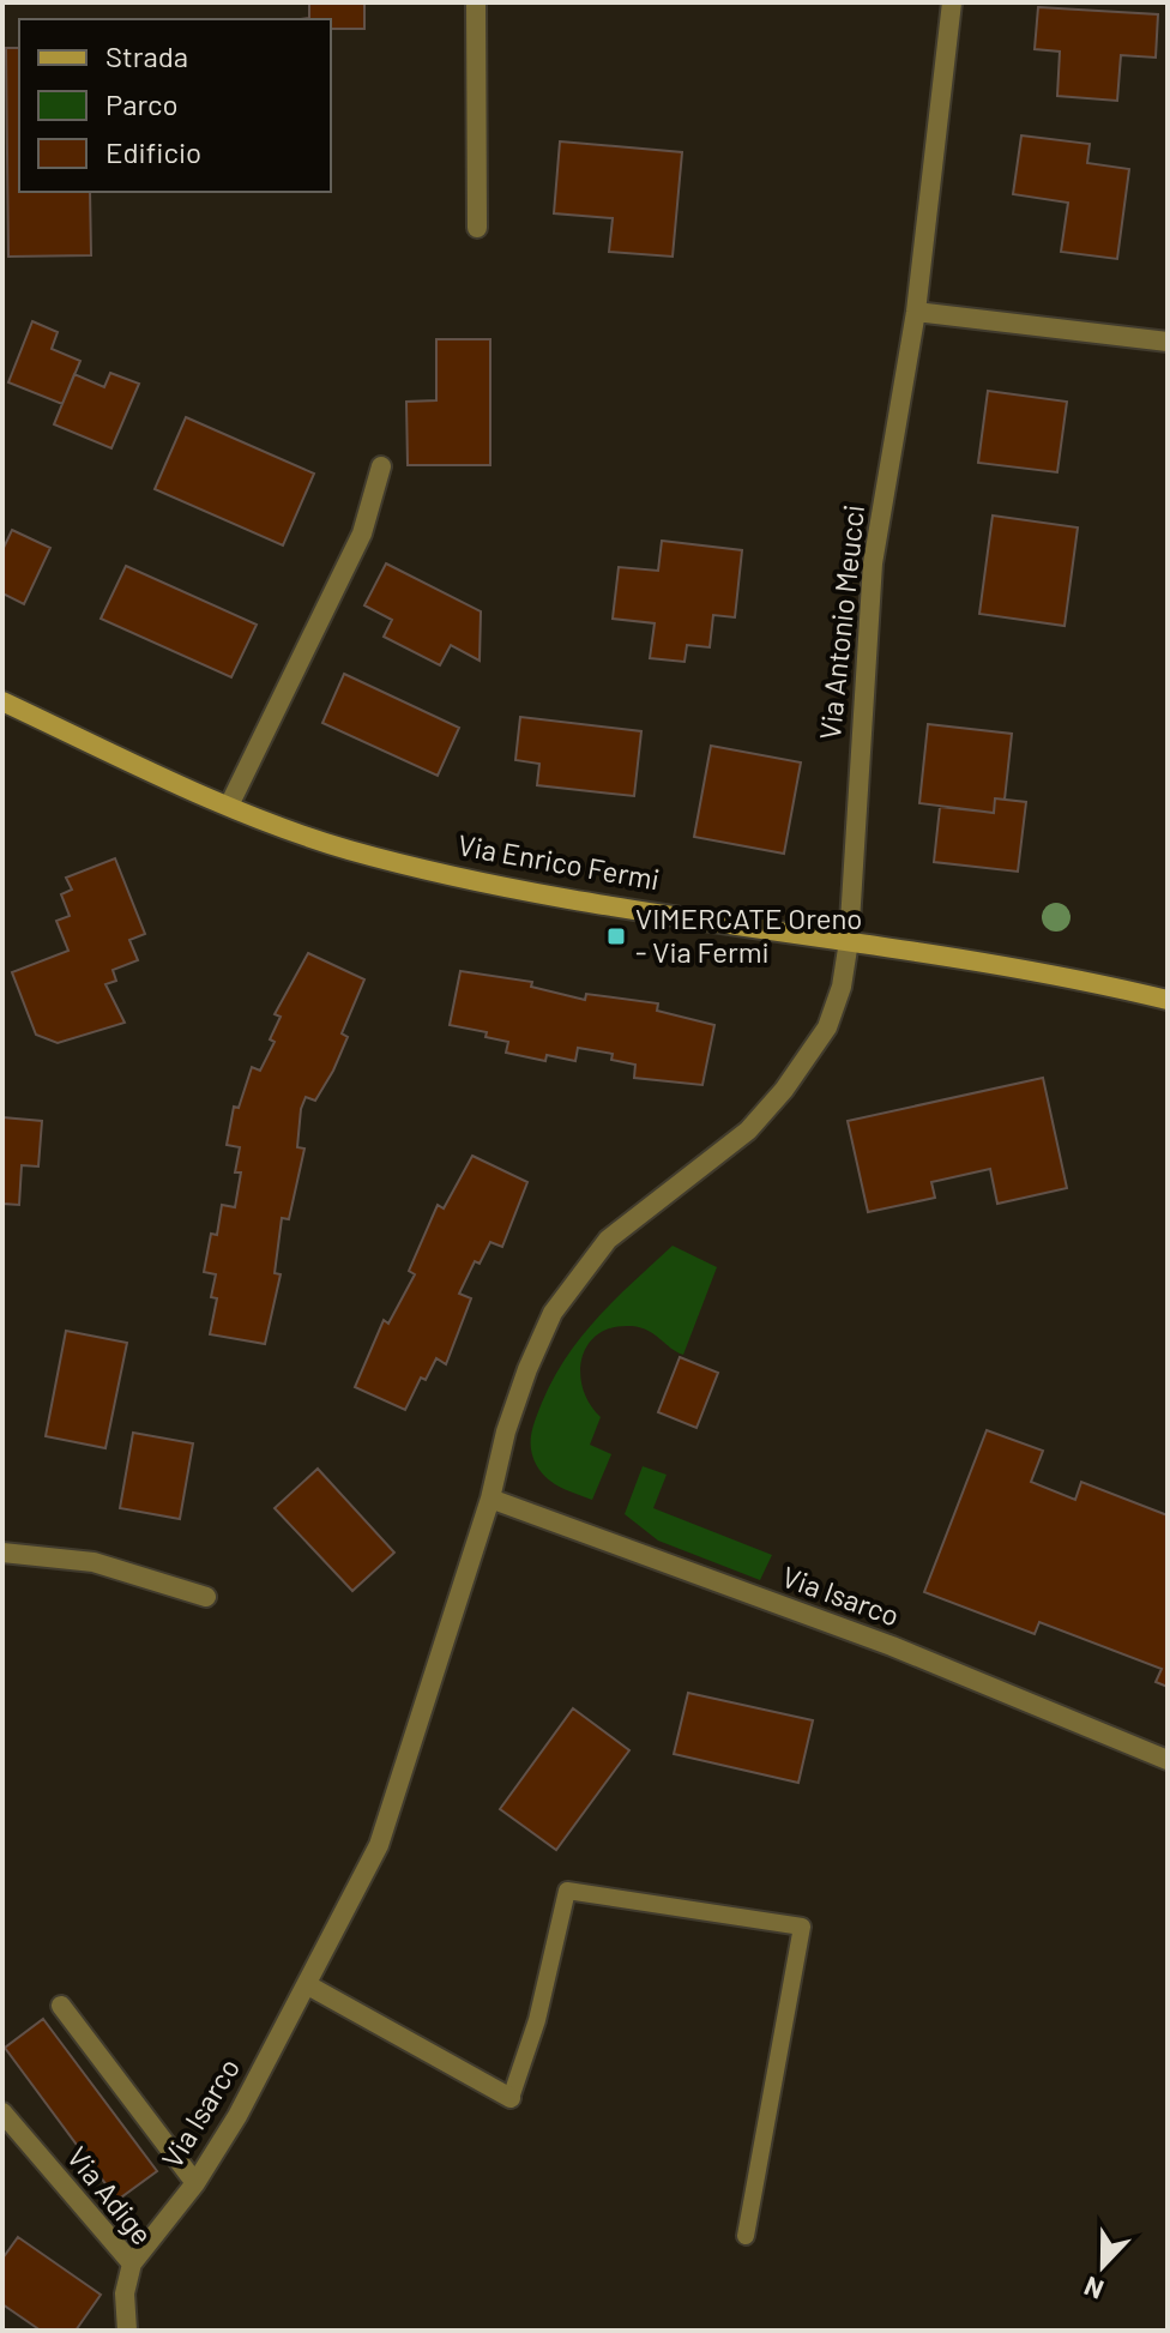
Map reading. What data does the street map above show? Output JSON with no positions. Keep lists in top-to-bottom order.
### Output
{
  "streets": {
    "street": [
      "Via Antonio Meucci",
      "Via Enrico Fermi",
      "Via Isarco",
      "Via Adige"
    ]
  },
  "crossings": [
    ["Via Antonio Meucci", "Via Enrico Fermi"],
    ["Via Antonio Meucci", "Via Isarco"],
    ["Via Enrico Fermi", "Via Isarco"],
    ["Via Isarco", "Via Adige"]
  ],
  "places": {
    "transit": ["VIMERCATE Oreno - Via Fermi"]
  },
  "legend": ["Strada", "Parco", "Edificio"],
  "north": "bottom"
}
